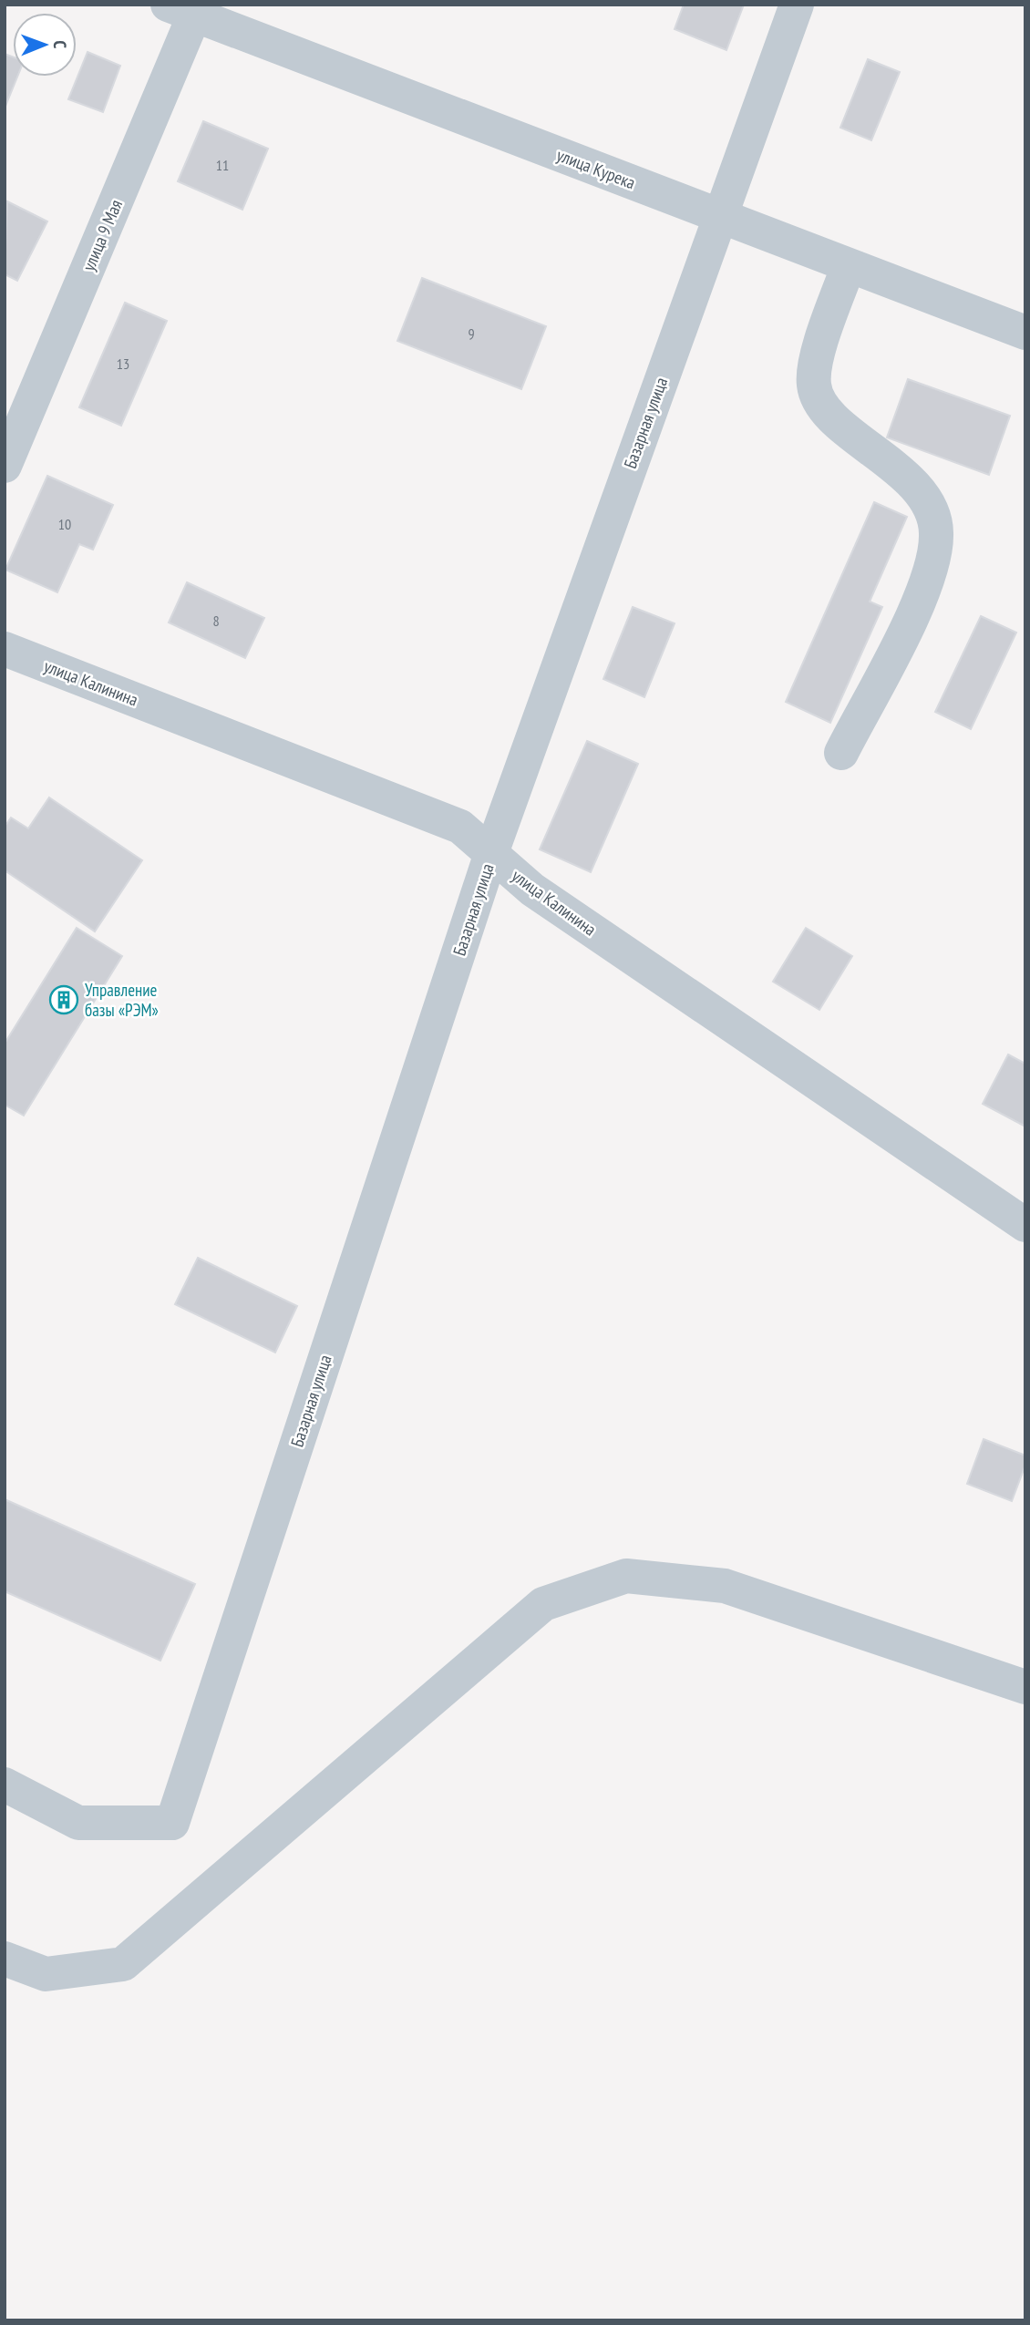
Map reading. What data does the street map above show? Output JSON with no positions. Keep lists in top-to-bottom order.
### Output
{
  "streets": {
    "street": [
      "улица Курека",
      "улица 9 Мая",
      "Базарная улица",
      "улица Калинина"
    ]
  },
  "crossings": [
    ["улица Курека", "улица 9 Мая"],
    ["улица Курека", "Базарная улица"],
    ["Базарная улица", "улица Калинина"]
  ],
  "places": {
    "building": ["Управление базы «РЭМ»"]
  },
  "house_numbers": [
    "11",
    "9",
    "13",
    "10",
    "8"
  ],
  "north": "right"
}
